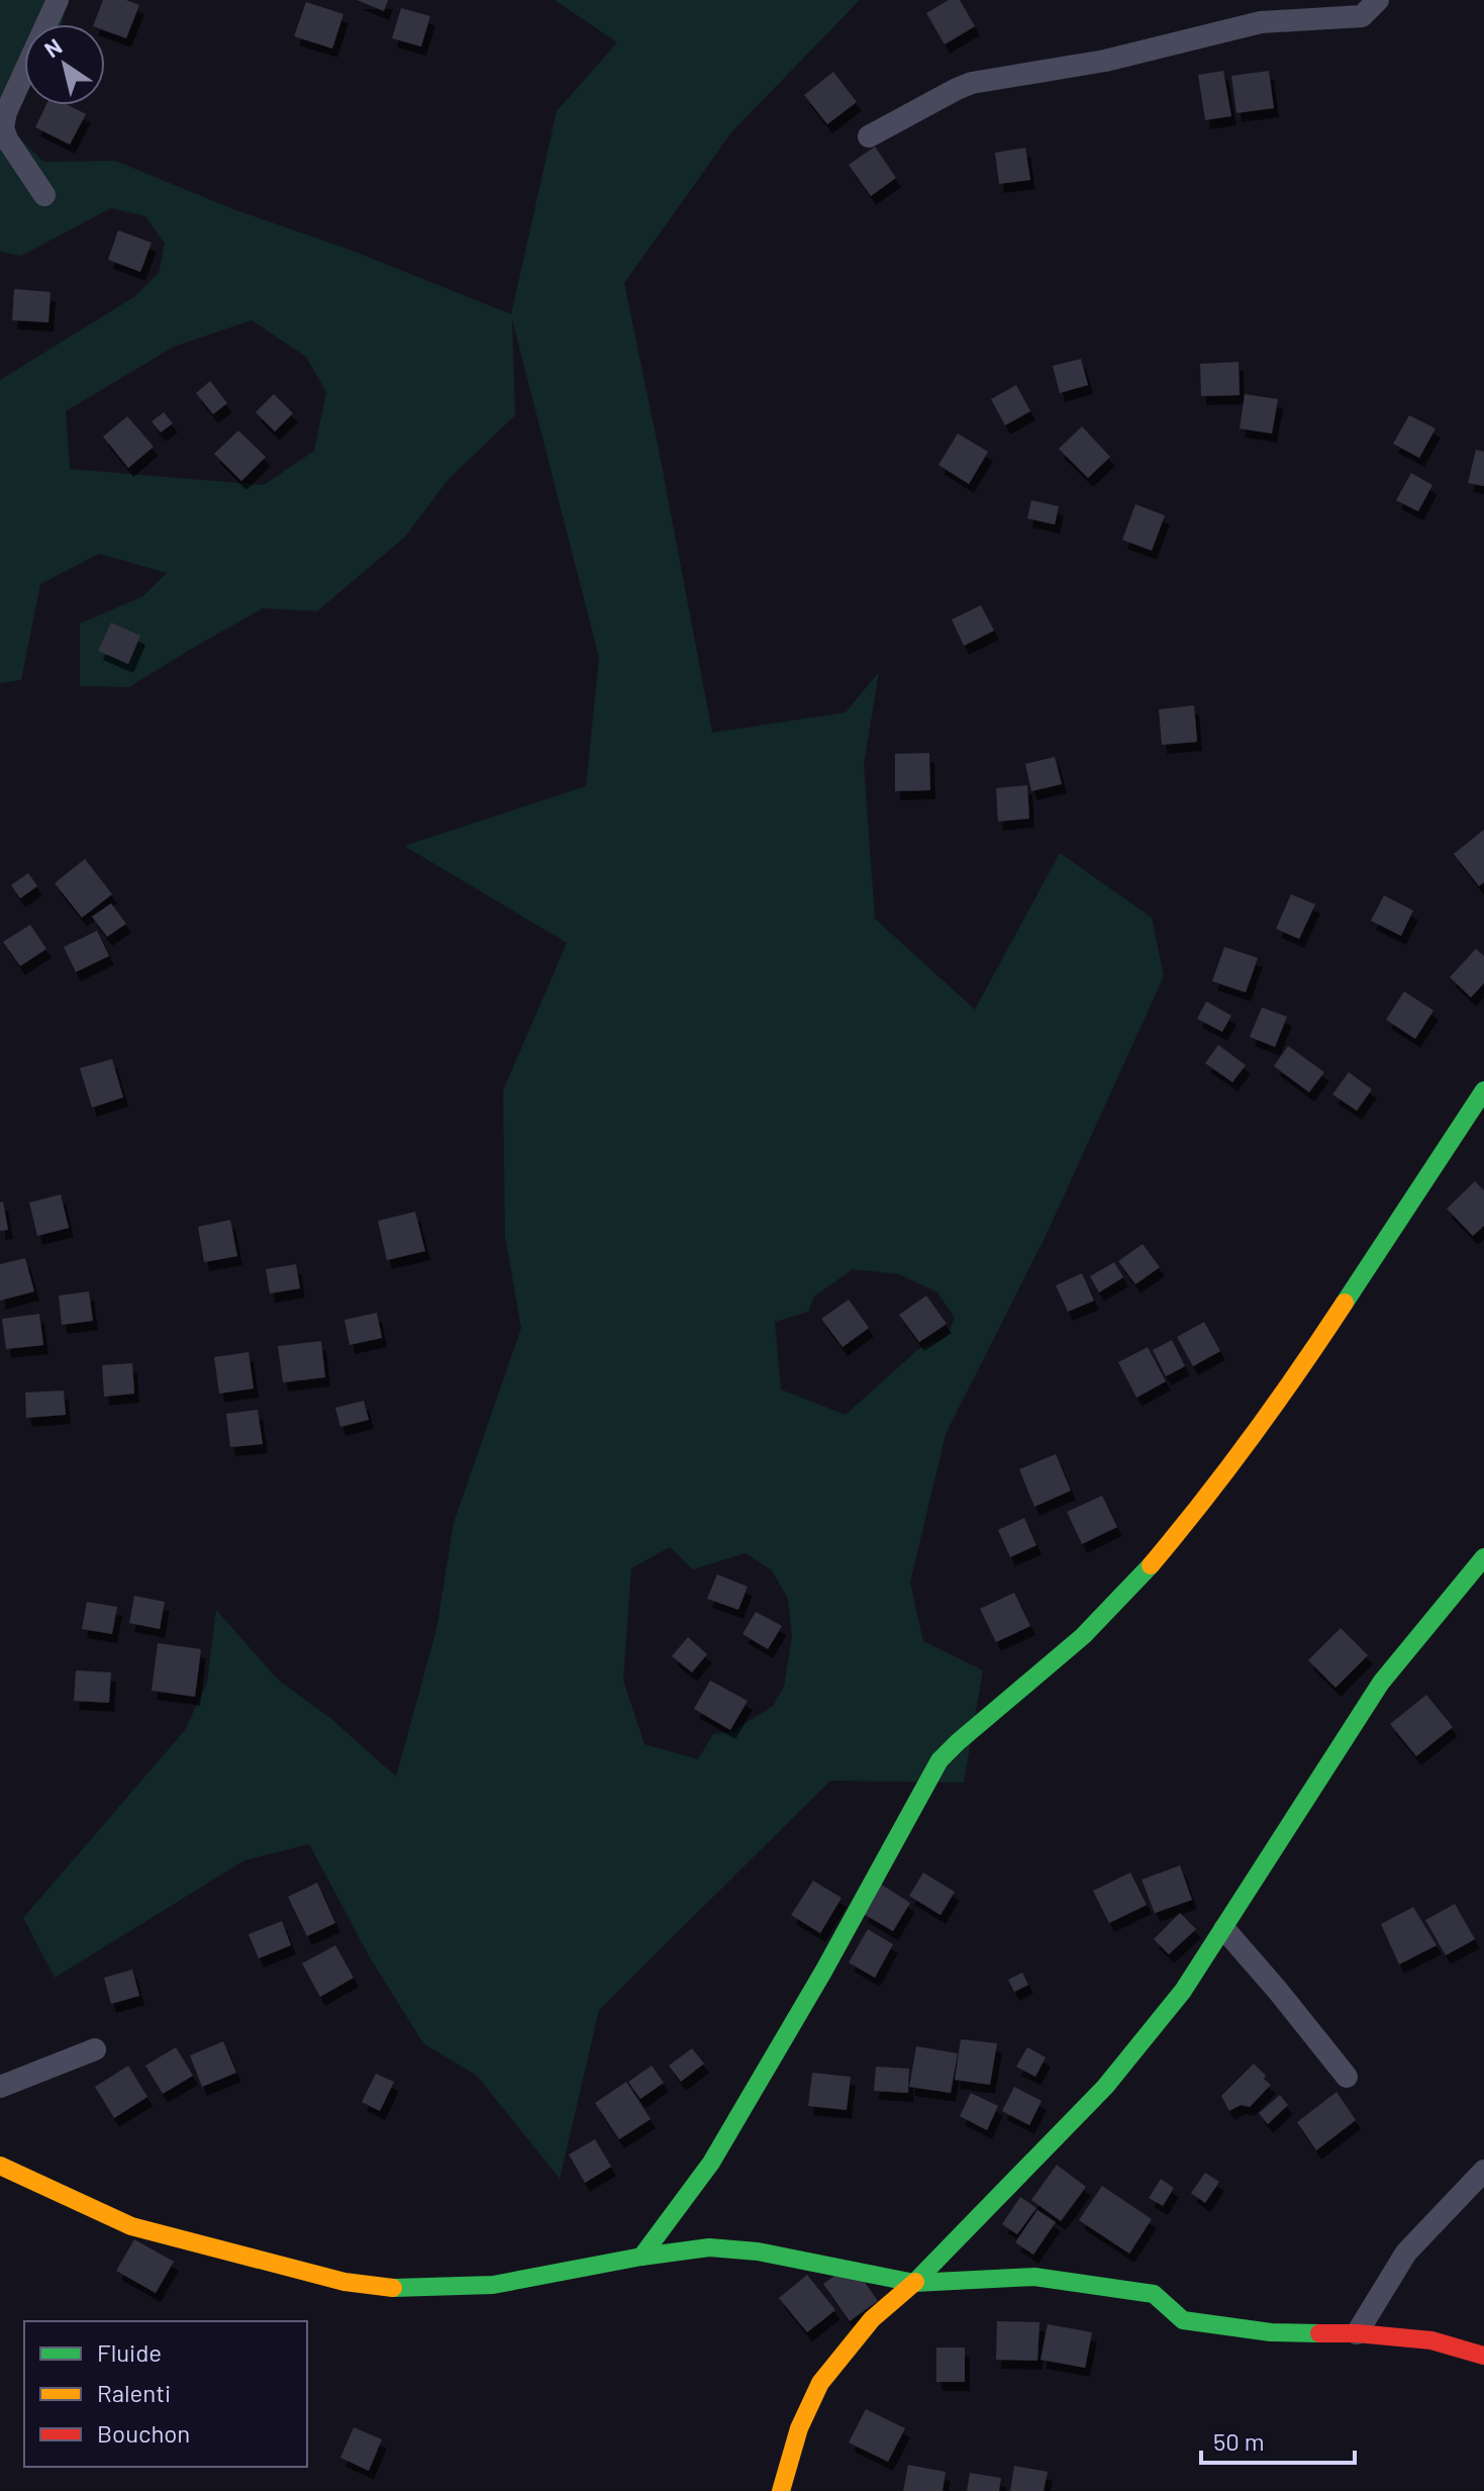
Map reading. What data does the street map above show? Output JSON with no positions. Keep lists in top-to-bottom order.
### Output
{
  "legend": ["Fluide", "Ralenti", "Bouchon"],
  "scale_bar": "50 m",
  "north": "top left"
}
